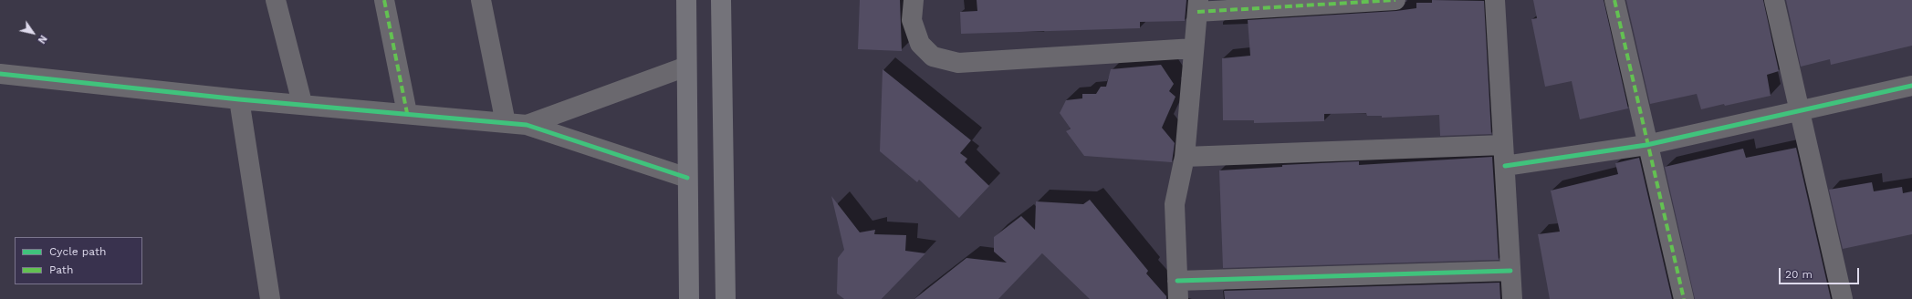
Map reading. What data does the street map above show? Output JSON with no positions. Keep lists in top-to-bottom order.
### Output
{
  "legend": ["Cycle path", "Path"],
  "scale_bar": "20 m",
  "north": "bottom right"
}
